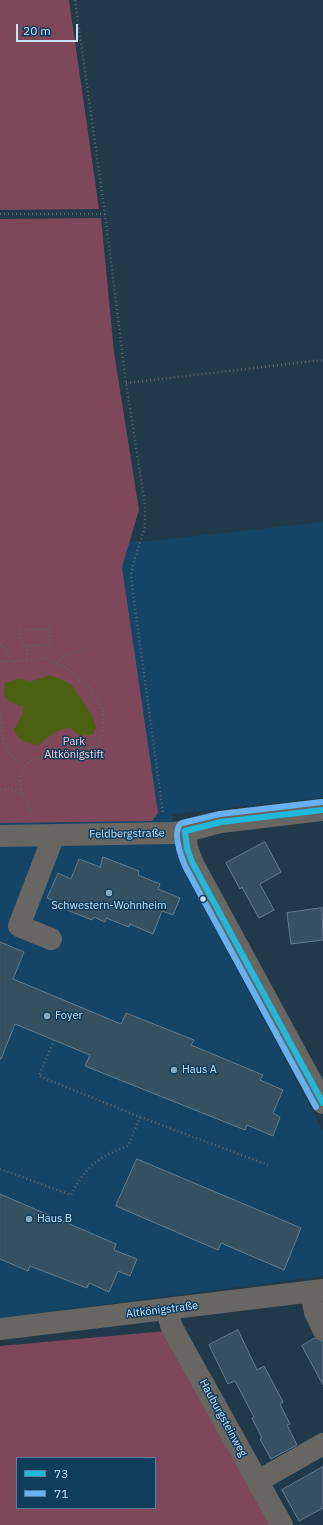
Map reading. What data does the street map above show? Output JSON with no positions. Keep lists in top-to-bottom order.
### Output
{
  "streets": {
    "street": ["Feldbergstraße", "Altkönigstraße", "Hauburgsteinweg"]
  },
  "crossings": [
    ["Altkönigstraße", "Hauburgsteinweg"]
  ],
  "parks": ["Park Altkönigstift"],
  "places": [
    "Schwestern-Wohnheim",
    "Foyer",
    "Haus A",
    "Haus B"
  ],
  "lines": ["transit line 71", "transit line 73"],
  "legend": ["73", "71"],
  "scale_bar": "20 m"
}
